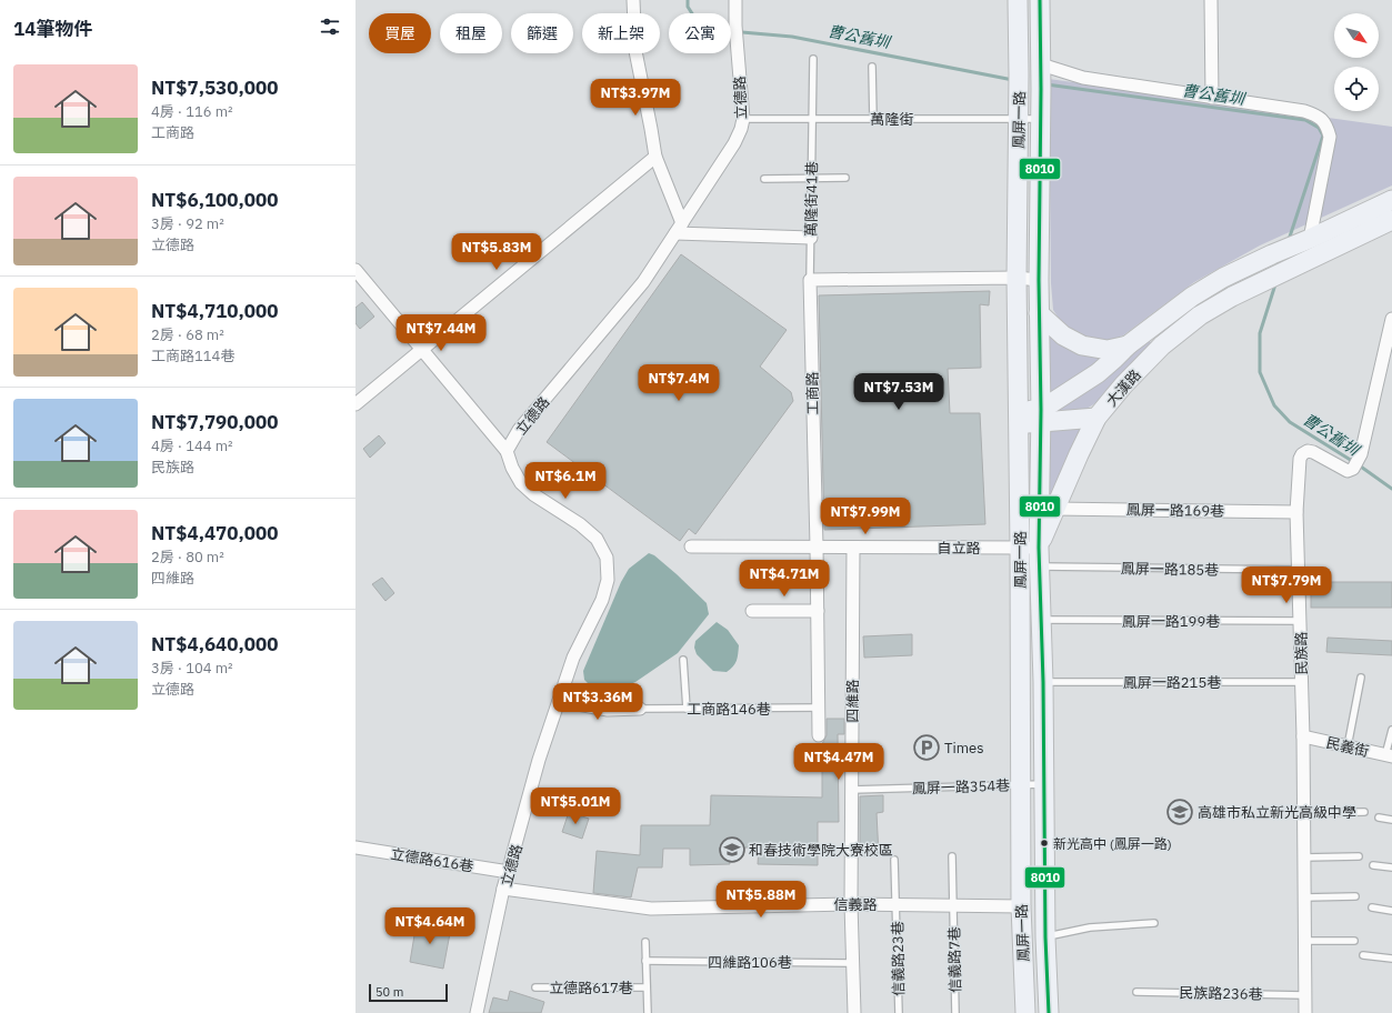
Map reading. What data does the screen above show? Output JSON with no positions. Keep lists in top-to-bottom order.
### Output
{
  "streets": {
    "main road": ["鳳屏一路", "大漢路"],
    "street": [
      "立德路",
      "工商路",
      "鳳屏一路169巷",
      "自立路",
      "民族路",
      "四維路",
      "民義街",
      "立德路616巷",
      "信義路"
    ],
    "lane": [
      "萬隆街",
      "萬隆街41巷",
      "鳳屏一路185巷",
      "鳳屏一路199巷",
      "鳳屏一路215巷",
      "工商路146巷",
      "鳳屏一路354巷",
      "信義路23巷",
      "信義路7巷",
      "四維路106巷",
      "立德路617巷",
      "民族路236巷"
    ]
  },
  "crossings": [
    ["立德路", "萬隆街"],
    ["立德路", "立德路616巷"],
    ["立德路", "信義路"],
    ["萬隆街", "鳳屏一路"],
    ["萬隆街", "萬隆街41巷"],
    ["鳳屏一路", "大漢路"],
    ["鳳屏一路", "自立路"],
    ["鳳屏一路", "鳳屏一路185巷"],
    ["鳳屏一路", "鳳屏一路199巷"],
    ["鳳屏一路", "鳳屏一路215巷"],
    ["鳳屏一路", "鳳屏一路354巷"],
    ["鳳屏一路", "信義路"],
    ["萬隆街41巷", "工商路"],
    ["大漢路", "鳳屏一路169巷"],
    ["大漢路", "自立路"],
    ["工商路", "自立路"],
    ["工商路", "工商路146巷"],
    ["鳳屏一路169巷", "民族路"],
    ["自立路", "四維路"],
    ["鳳屏一路185巷", "民族路"],
    ["鳳屏一路199巷", "民族路"],
    ["民族路", "鳳屏一路215巷"],
    ["民族路", "民義街"],
    ["民族路", "民族路236巷"],
    ["四維路", "鳳屏一路354巷"],
    ["四維路", "信義路"],
    ["四維路", "四維路106巷"],
    ["信義路", "信義路23巷"],
    ["信義路", "信義路7巷"]
  ],
  "water": ["曹公舊圳"],
  "places": {
    "parking": ["Times"],
    "school or university": ["高雄市私立新光高級中學", "和春技術學院大寮校區"],
    "other": ["新光高中 (鳳屏一路)"]
  },
  "lines": ["transit line 8010"],
  "scale_bar": "50 m",
  "north": "bottom right",
  "page": {
    "heading": "14筆物件",
    "chip": [
      "買屋",
      "租屋",
      "篩選",
      "新上架",
      "公寓"
    ],
    "list": [
      {
        "name": "NT$7,530,000",
        "note": "4房 · 116 m² · 工商路"
      },
      {
        "name": "NT$6,100,000",
        "note": "3房 · 92 m² · 立德路"
      },
      {
        "name": "NT$4,710,000",
        "note": "2房 · 68 m² · 工商路114巷"
      },
      {
        "name": "NT$7,790,000",
        "note": "4房 · 144 m² · 民族路"
      },
      {
        "name": "NT$4,470,000",
        "note": "2房 · 80 m² · 四維路"
      },
      {
        "name": "NT$4,640,000",
        "note": "3房 · 104 m² · 立德路"
      }
    ],
    "price": [
      "NT$3.97M",
      "NT$5.83M",
      "NT$7.44M",
      "NT$7.4M",
      "NT$7.53M",
      "NT$6.1M",
      "NT$7.99M",
      "NT$4.71M",
      "NT$7.79M",
      "NT$3.36M",
      "NT$4.47M",
      "NT$5.01M",
      "NT$5.88M",
      "NT$4.64M"
    ],
    "scale": "50 m"
  }
}
